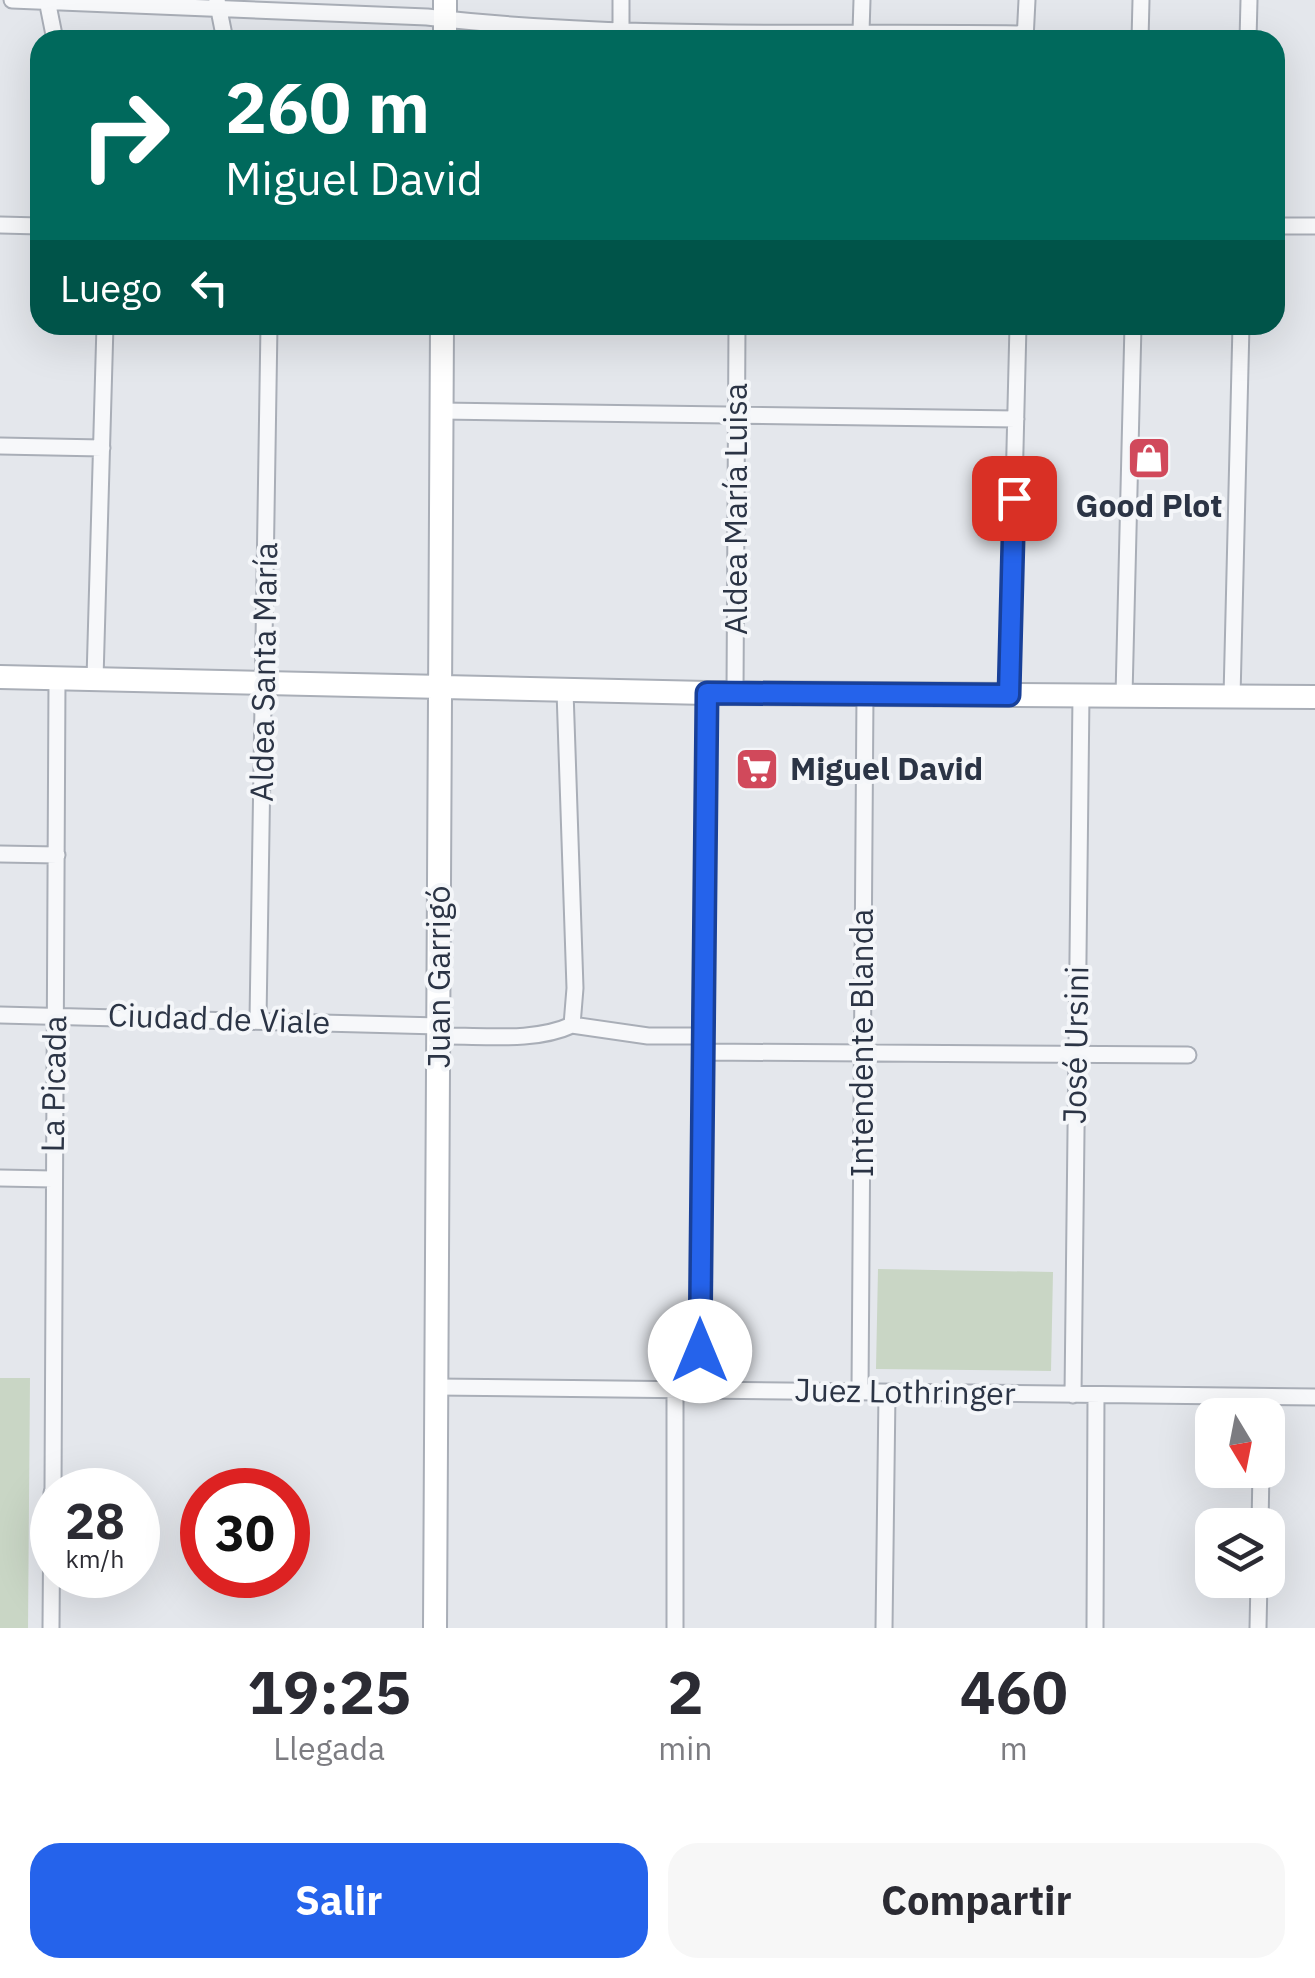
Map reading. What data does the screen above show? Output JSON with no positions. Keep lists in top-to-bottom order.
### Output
{
  "streets": {
    "street": [
      "Aldea María Luisa",
      "Aldea Santa María",
      "Juan Garrigó",
      "Ciudad de Viale",
      "Intendente Blanda",
      "José Ursini",
      "La Picada",
      "Juez Lothringer"
    ]
  },
  "crossings": [
    ["Aldea Santa María", "Ciudad de Viale"],
    ["Juan Garrigó", "Ciudad de Viale"],
    ["Juan Garrigó", "Juez Lothringer"],
    ["Ciudad de Viale", "La Picada"],
    ["Intendente Blanda", "Juez Lothringer"],
    ["José Ursini", "Juez Lothringer"]
  ],
  "places": {
    "shop": ["Good Plot"],
    "supermarket": ["Miguel David"]
  },
  "north": "bottom",
  "page": {
    "turn": ["260 m", "Miguel David"],
    "then": "Luego",
    "speed": "28 km/h",
    "limit": "30",
    "eta": [
      "19:25",
      "Llegada",
      "2",
      "min",
      "460",
      "m"
    ],
    "buttons": ["Salir", "Compartir"]
  }
}
